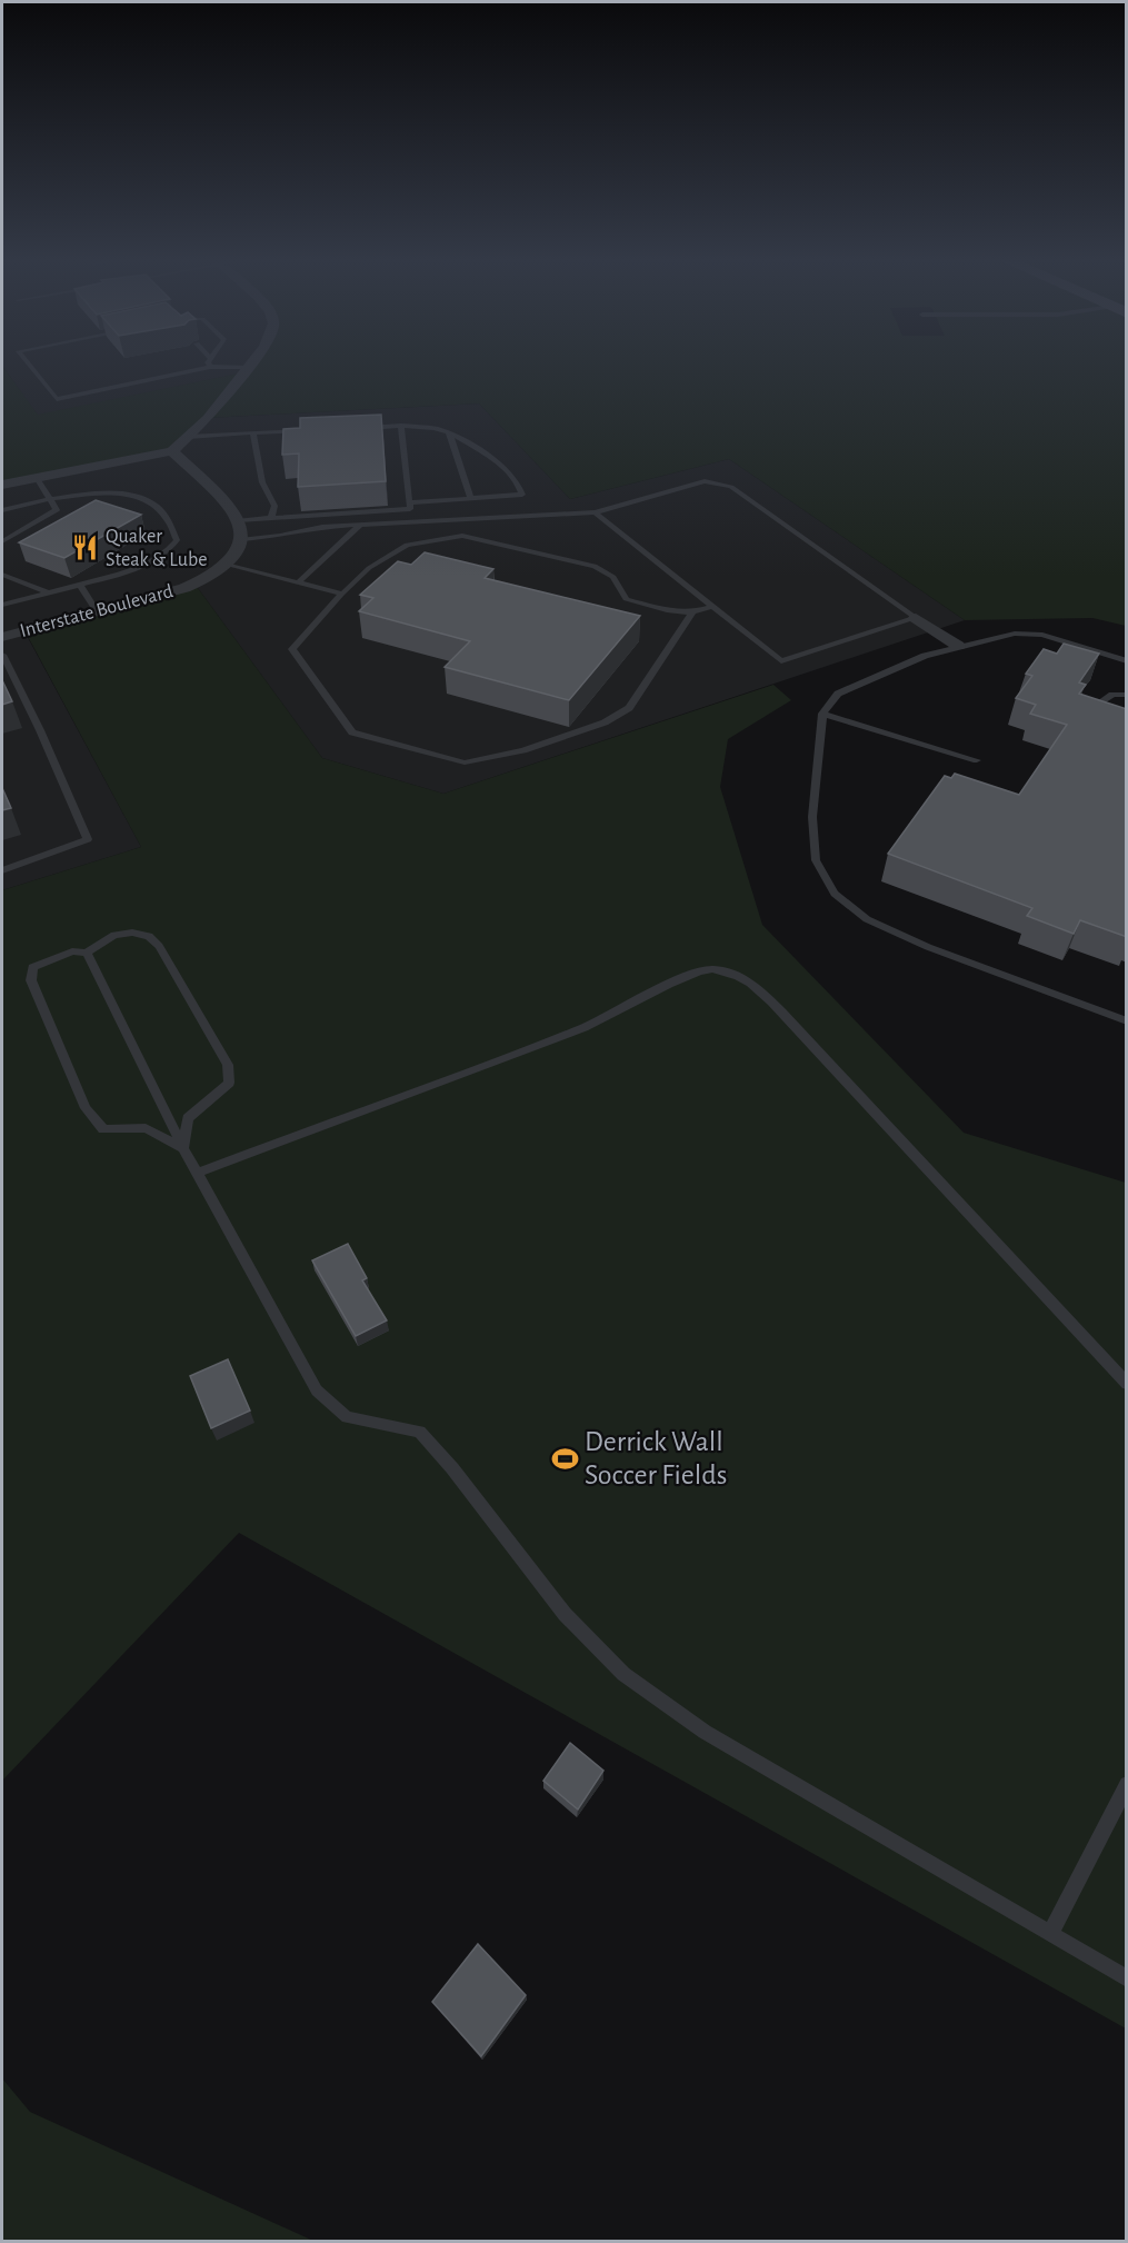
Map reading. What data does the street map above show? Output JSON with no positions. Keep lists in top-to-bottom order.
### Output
{
  "streets": {
    "street": ["Interstate Boulevard"]
  },
  "places": {
    "restaurant": ["Quaker Steak & Lube"],
    "sports": ["Derrick Wall Soccer Fields"]
  }
}
